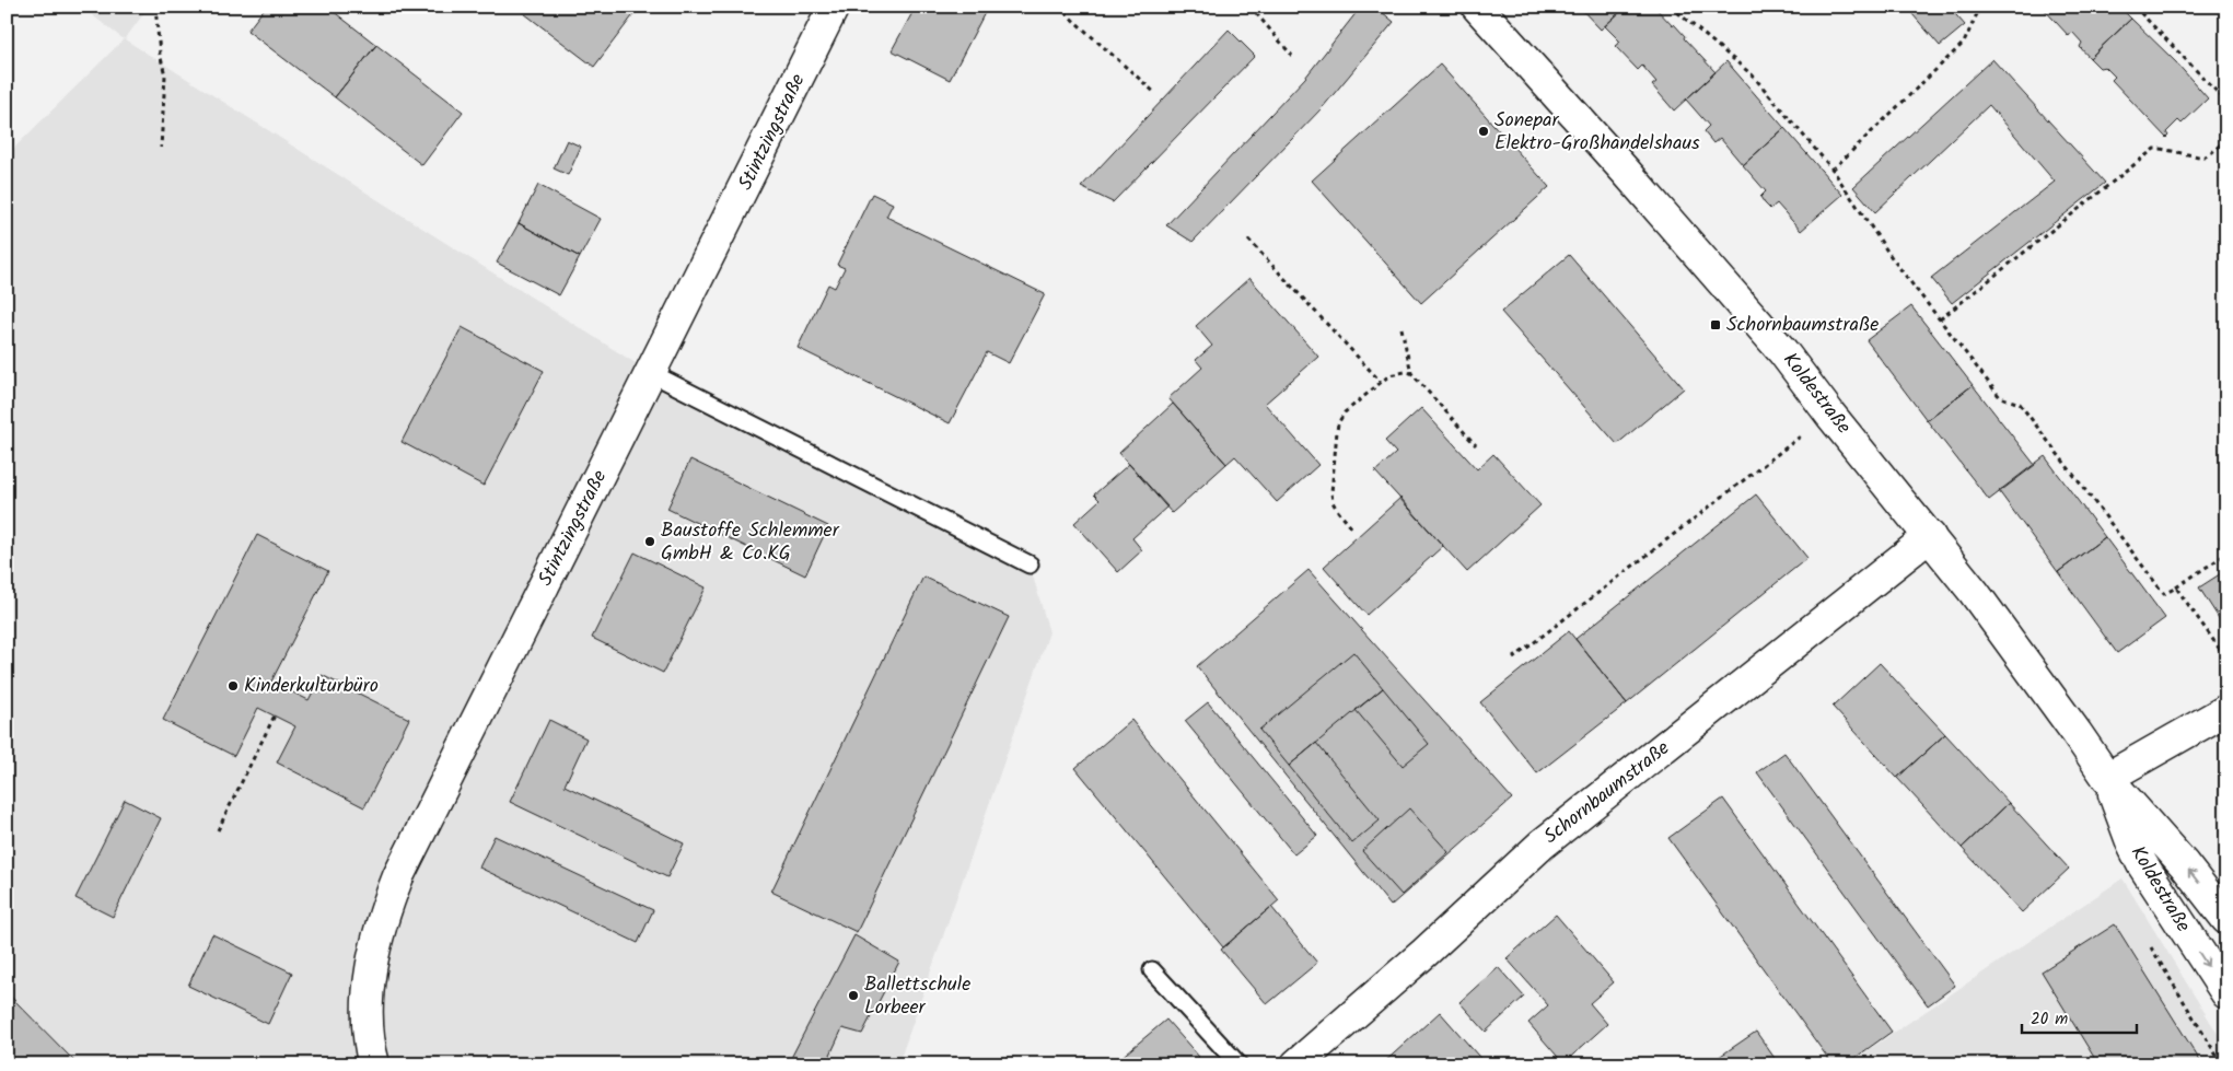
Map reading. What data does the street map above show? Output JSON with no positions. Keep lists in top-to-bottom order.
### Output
{
  "streets": {
    "street": ["Stintzingstraße", "Koldestraße", "Schornbaumstraße"]
  },
  "crossings": [
    ["Koldestraße", "Schornbaumstraße"]
  ],
  "places": {
    "other": [
      "Sonepar Elektro-Großhandelshaus",
      "Baustoffe Schlemmer GmbH & Co.KG",
      "Kinderkulturbüro",
      "Ballettschule Lorbeer"
    ],
    "transit": ["Schornbaumstraße"]
  },
  "scale_bar": "20 m"
}
